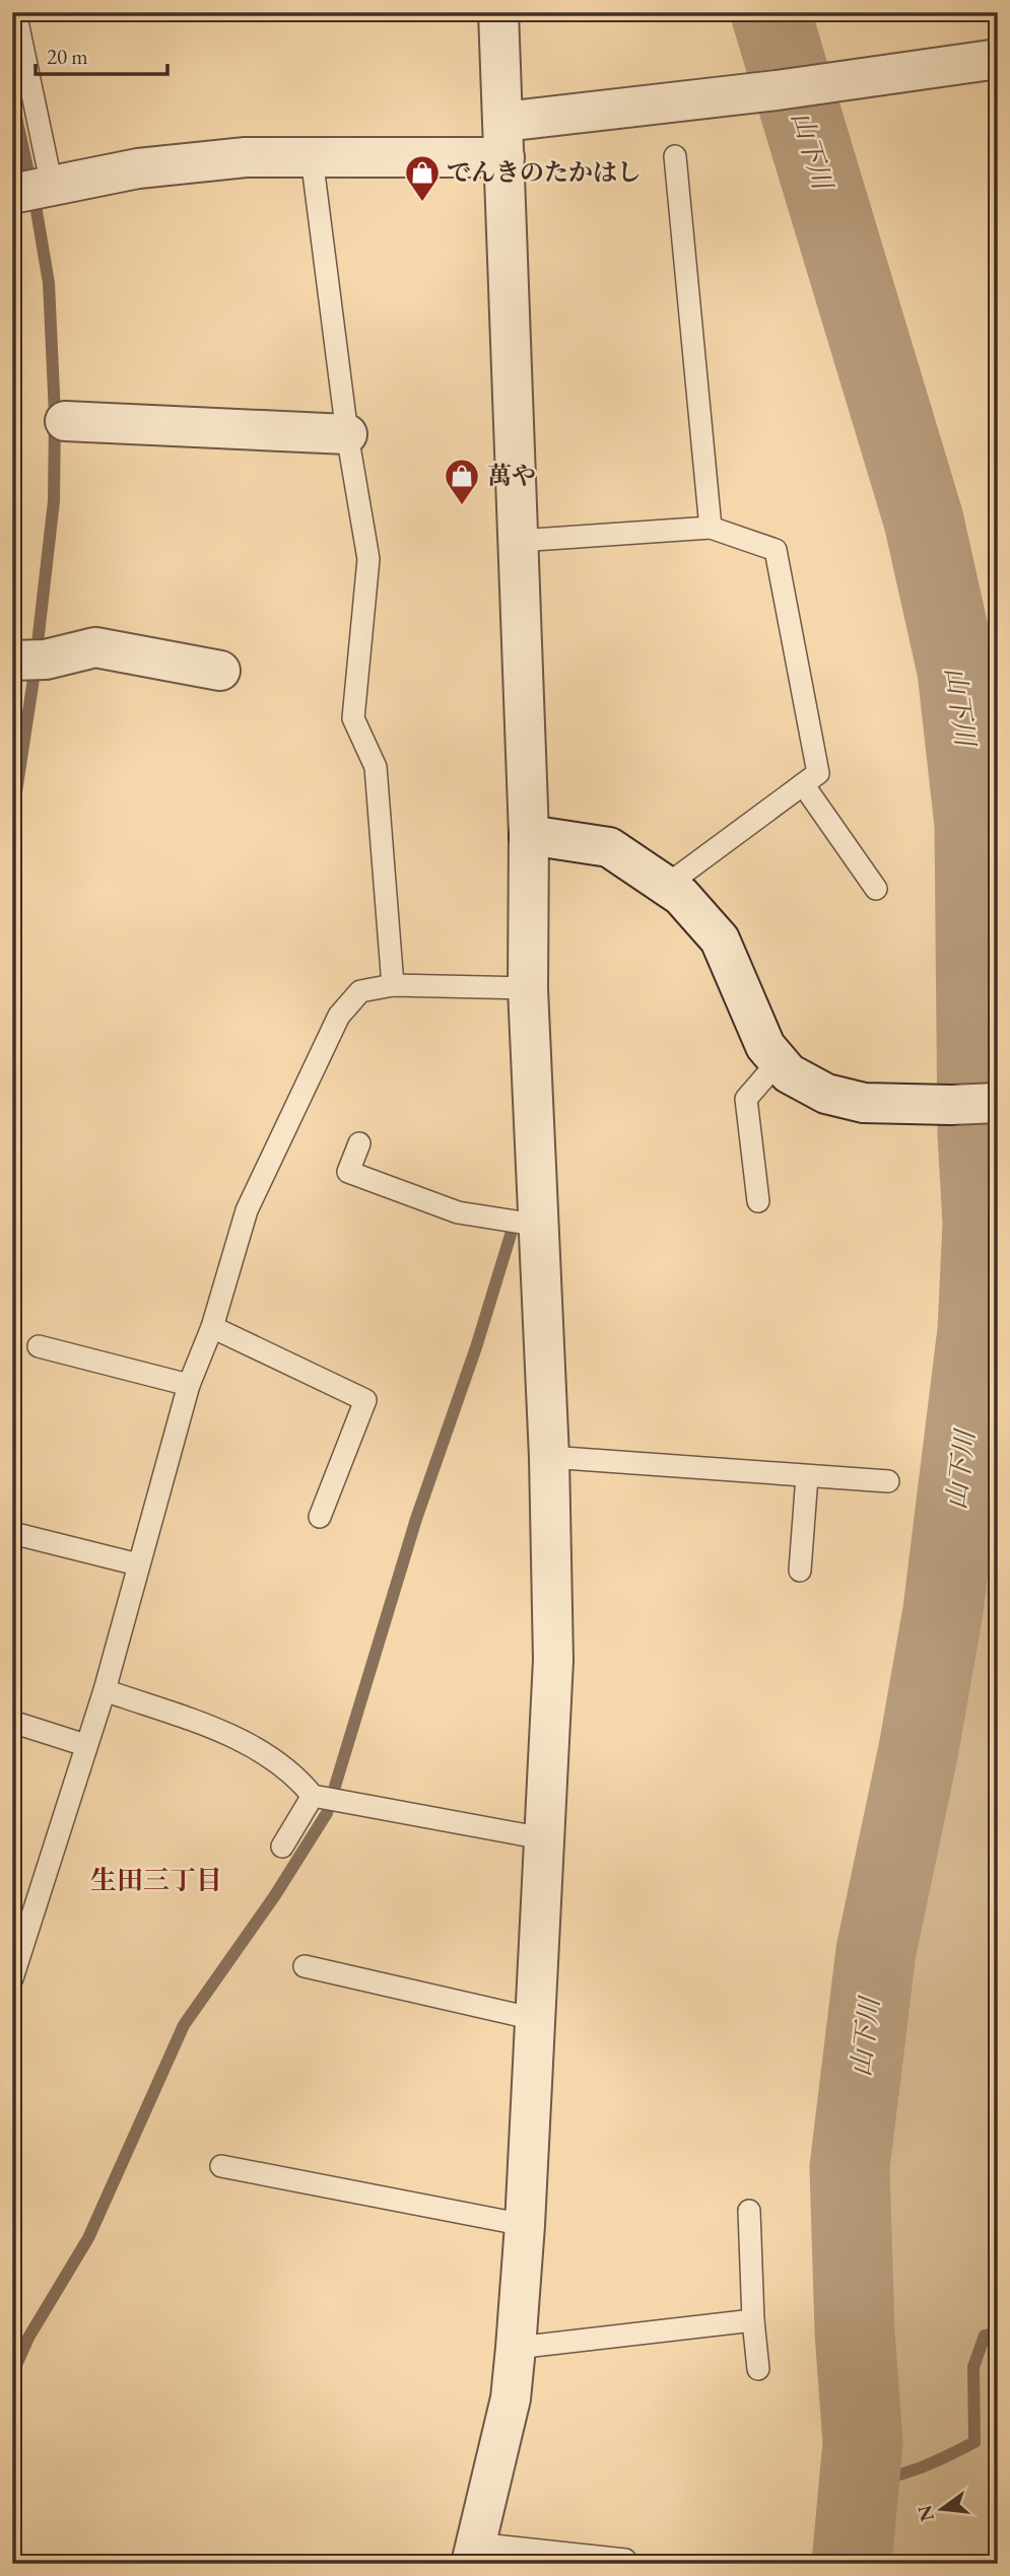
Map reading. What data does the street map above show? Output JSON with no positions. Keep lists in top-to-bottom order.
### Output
{
  "districts": ["生田三丁目"],
  "water": ["山下川"],
  "places": {
    "shop": ["でんきのたかはし", "萬や"]
  },
  "scale_bar": "20 m",
  "north": "left"
}
